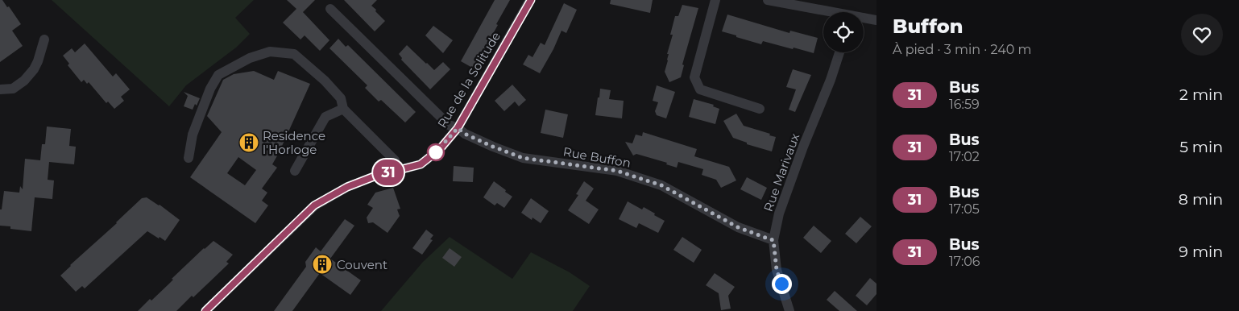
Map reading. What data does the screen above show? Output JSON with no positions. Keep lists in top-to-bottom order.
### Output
{
  "streets": {
    "street": ["Rue de la Solitude", "Rue Buffon", "Rue Marivaux"]
  },
  "crossings": [
    ["Rue de la Solitude", "Rue Buffon"],
    ["Rue Buffon", "Rue Marivaux"]
  ],
  "places": {
    "building": ["Residence l'Horloge", "Couvent"]
  },
  "lines": ["bus line 31"],
  "page": {
    "on_map": "31",
    "heading": ["Buffon", "À pied · 3 min · 240 m"],
    "list": [
      {
        "mark": "31",
        "name": "Bus",
        "note": "16:59",
        "value": "2 min"
      },
      {
        "mark": "31",
        "name": "Bus",
        "note": "17:02",
        "value": "5 min"
      },
      {
        "mark": "31",
        "name": "Bus",
        "note": "17:05",
        "value": "8 min"
      },
      {
        "mark": "31",
        "name": "Bus",
        "note": "17:06",
        "value": "9 min"
      }
    ]
  }
}
